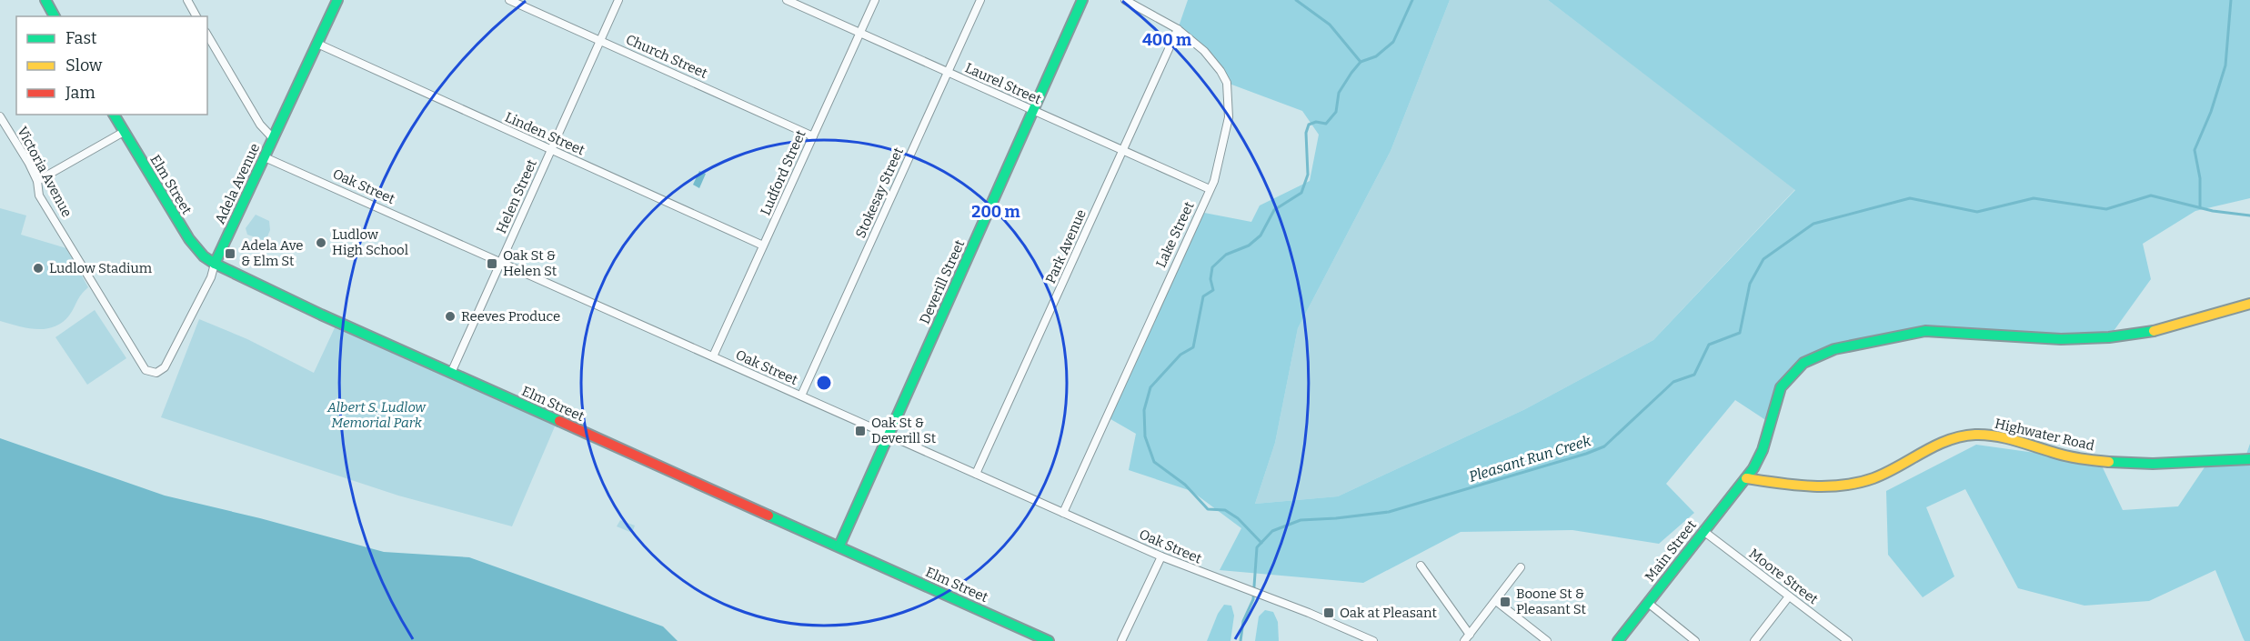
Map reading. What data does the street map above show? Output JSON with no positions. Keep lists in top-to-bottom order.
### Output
{
  "streets": {
    "main road": [
      "Adela Avenue",
      "Elm Street",
      "Deverill Street",
      "Highwater Road",
      "Main Street"
    ],
    "street": [
      "Church Street",
      "Laurel Street",
      "Linden Street",
      "Victoria Avenue",
      "Ludford Street",
      "Oak Street",
      "Stokesay Street",
      "Helen Street",
      "Lake Street",
      "Park Avenue",
      "Moore Street"
    ]
  },
  "crossings": [
    ["Church Street", "Ludford Street"],
    ["Church Street", "Helen Street"],
    ["Laurel Street", "Ludford Street"],
    ["Laurel Street", "Stokesay Street"],
    ["Laurel Street", "Lake Street"],
    ["Laurel Street", "Park Avenue"],
    ["Laurel Street", "Deverill Street"],
    ["Linden Street", "Ludford Street"],
    ["Linden Street", "Adela Avenue"],
    ["Linden Street", "Helen Street"],
    ["Victoria Avenue", "Adela Avenue"],
    ["Ludford Street", "Oak Street"],
    ["Adela Avenue", "Elm Street"],
    ["Adela Avenue", "Oak Street"],
    ["Elm Street", "Helen Street"],
    ["Elm Street", "Deverill Street"],
    ["Oak Street", "Stokesay Street"],
    ["Oak Street", "Helen Street"],
    ["Oak Street", "Lake Street"],
    ["Oak Street", "Park Avenue"],
    ["Oak Street", "Deverill Street"],
    ["Lake Street", "Park Avenue"],
    ["Highwater Road", "Main Street"],
    ["Main Street", "Moore Street"]
  ],
  "water": ["Pleasant Run Creek"],
  "parks": ["Albert S. Ludlow Memorial Park"],
  "places": {
    "other": ["Ludlow High School", "Ludlow Stadium", "Reeves Produce"],
    "transit": [
      "Adela Ave & Elm St",
      "Oak St & Helen St",
      "Oak St & Deverill St",
      "Boone St & Pleasant St",
      "Oak at Pleasant"
    ]
  },
  "legend": ["Fast", "Slow", "Jam"],
  "rings": ["400 m", "200 m"]
}
